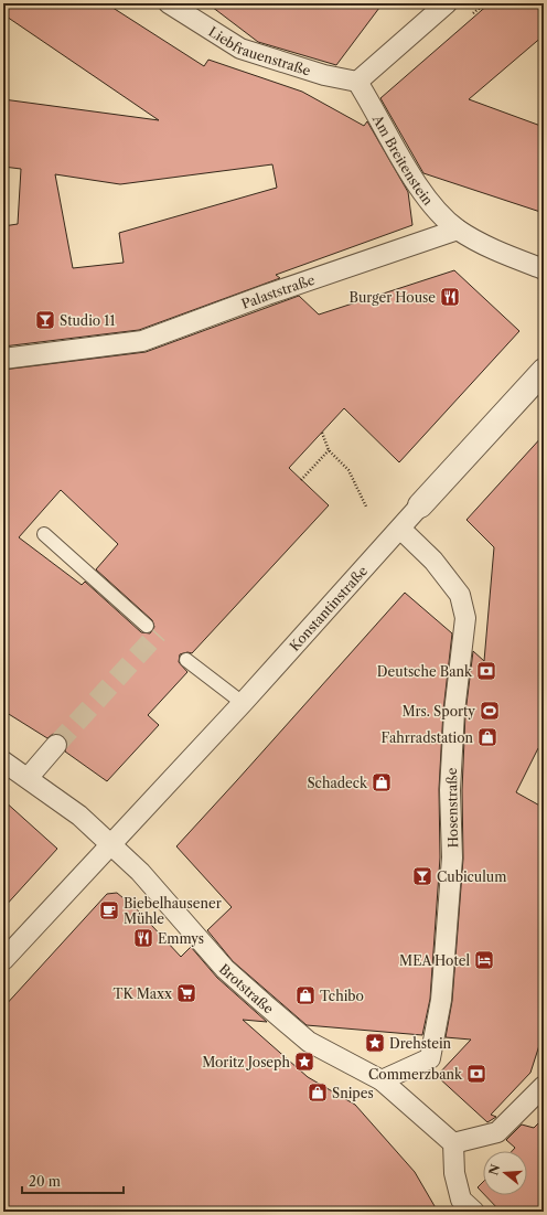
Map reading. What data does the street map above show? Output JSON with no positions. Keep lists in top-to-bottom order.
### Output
{
  "streets": {
    "street": [
      "Liebfrauenstraße",
      "Am Breitenstein",
      "Palaststraße",
      "Konstantinstraße",
      "Hosenstraße",
      "Brotstraße"
    ]
  },
  "crossings": [
    ["Liebfrauenstraße", "Am Breitenstein"],
    ["Am Breitenstein", "Palaststraße"],
    ["Konstantinstraße", "Hosenstraße"],
    ["Konstantinstraße", "Brotstraße"],
    ["Hosenstraße", "Brotstraße"]
  ],
  "places": {
    "restaurant": ["Burger House", "Emmys"],
    "bar": ["Studio 11", "Cubiculum"],
    "bank": ["Deutsche Bank", "Commerzbank"],
    "sports": ["Mrs. Sporty"],
    "shop": [
      "Fahrradstation",
      "Schadeck",
      "Tchibo",
      "Snipes"
    ],
    "cafe": ["Biebelhausener Mühle"],
    "hotel": ["MEA Hotel"],
    "supermarket": ["TK Maxx"],
    "place": ["Drehstein", "Moritz Joseph"]
  },
  "scale_bar": "20 m",
  "north": "left"
}
